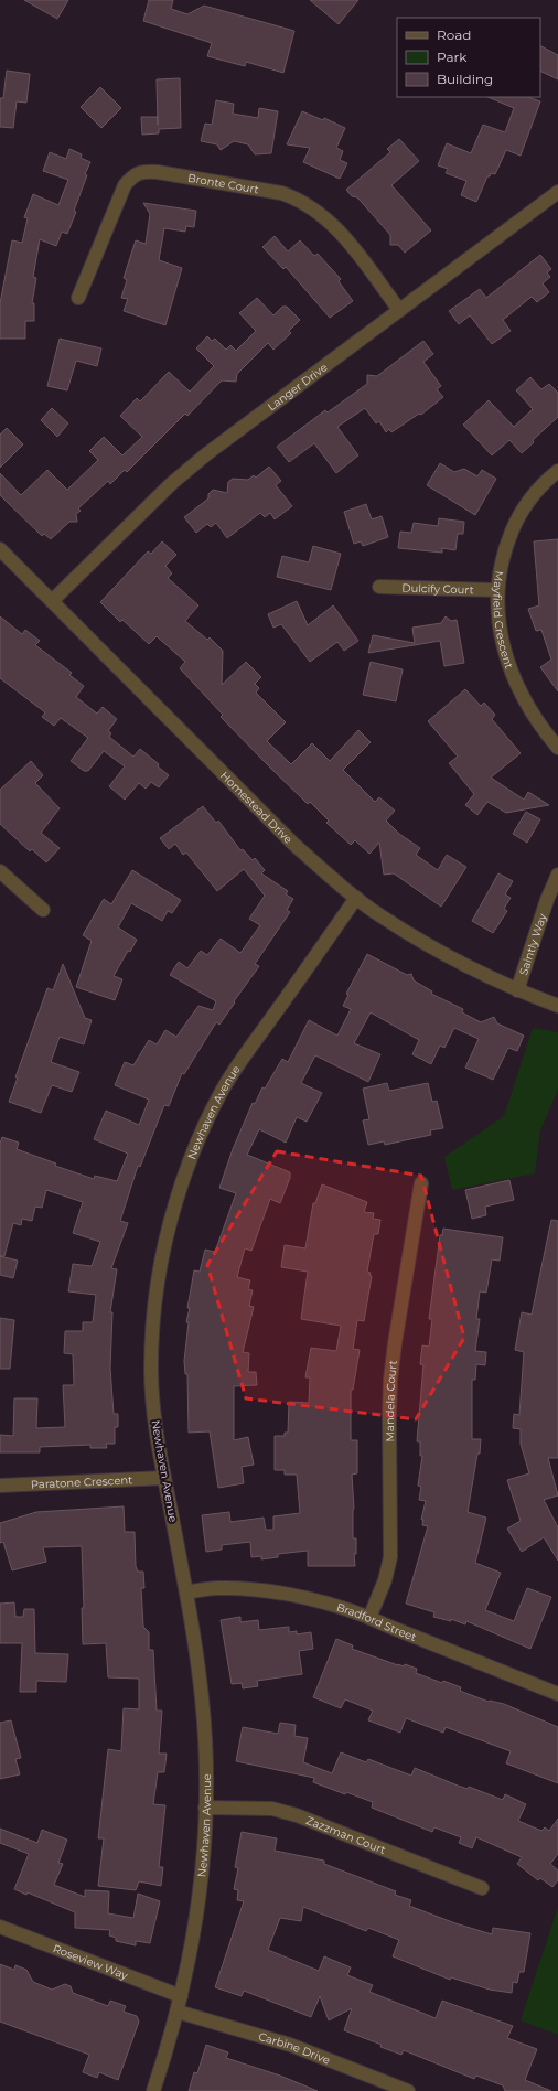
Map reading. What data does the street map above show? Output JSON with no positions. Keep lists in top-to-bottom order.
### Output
{
  "streets": {
    "street": [
      "Bronte Court",
      "Langer Drive",
      "Dulcify Court",
      "Mayfield Crescent",
      "Homestead Drive",
      "Saintly Way",
      "Newhaven Avenue",
      "Mandela Court",
      "Paratone Crescent",
      "Bradford Street",
      "Zazzman Court",
      "Roseview Way",
      "Carbine Drive"
    ]
  },
  "crossings": [
    ["Bronte Court", "Langer Drive"],
    ["Langer Drive", "Homestead Drive"],
    ["Dulcify Court", "Mayfield Crescent"],
    ["Homestead Drive", "Saintly Way"],
    ["Homestead Drive", "Newhaven Avenue"],
    ["Newhaven Avenue", "Paratone Crescent"],
    ["Newhaven Avenue", "Bradford Street"],
    ["Newhaven Avenue", "Zazzman Court"],
    ["Newhaven Avenue", "Roseview Way"],
    ["Newhaven Avenue", "Carbine Drive"],
    ["Mandela Court", "Bradford Street"]
  ],
  "legend": ["Road", "Park", "Building"]
}
